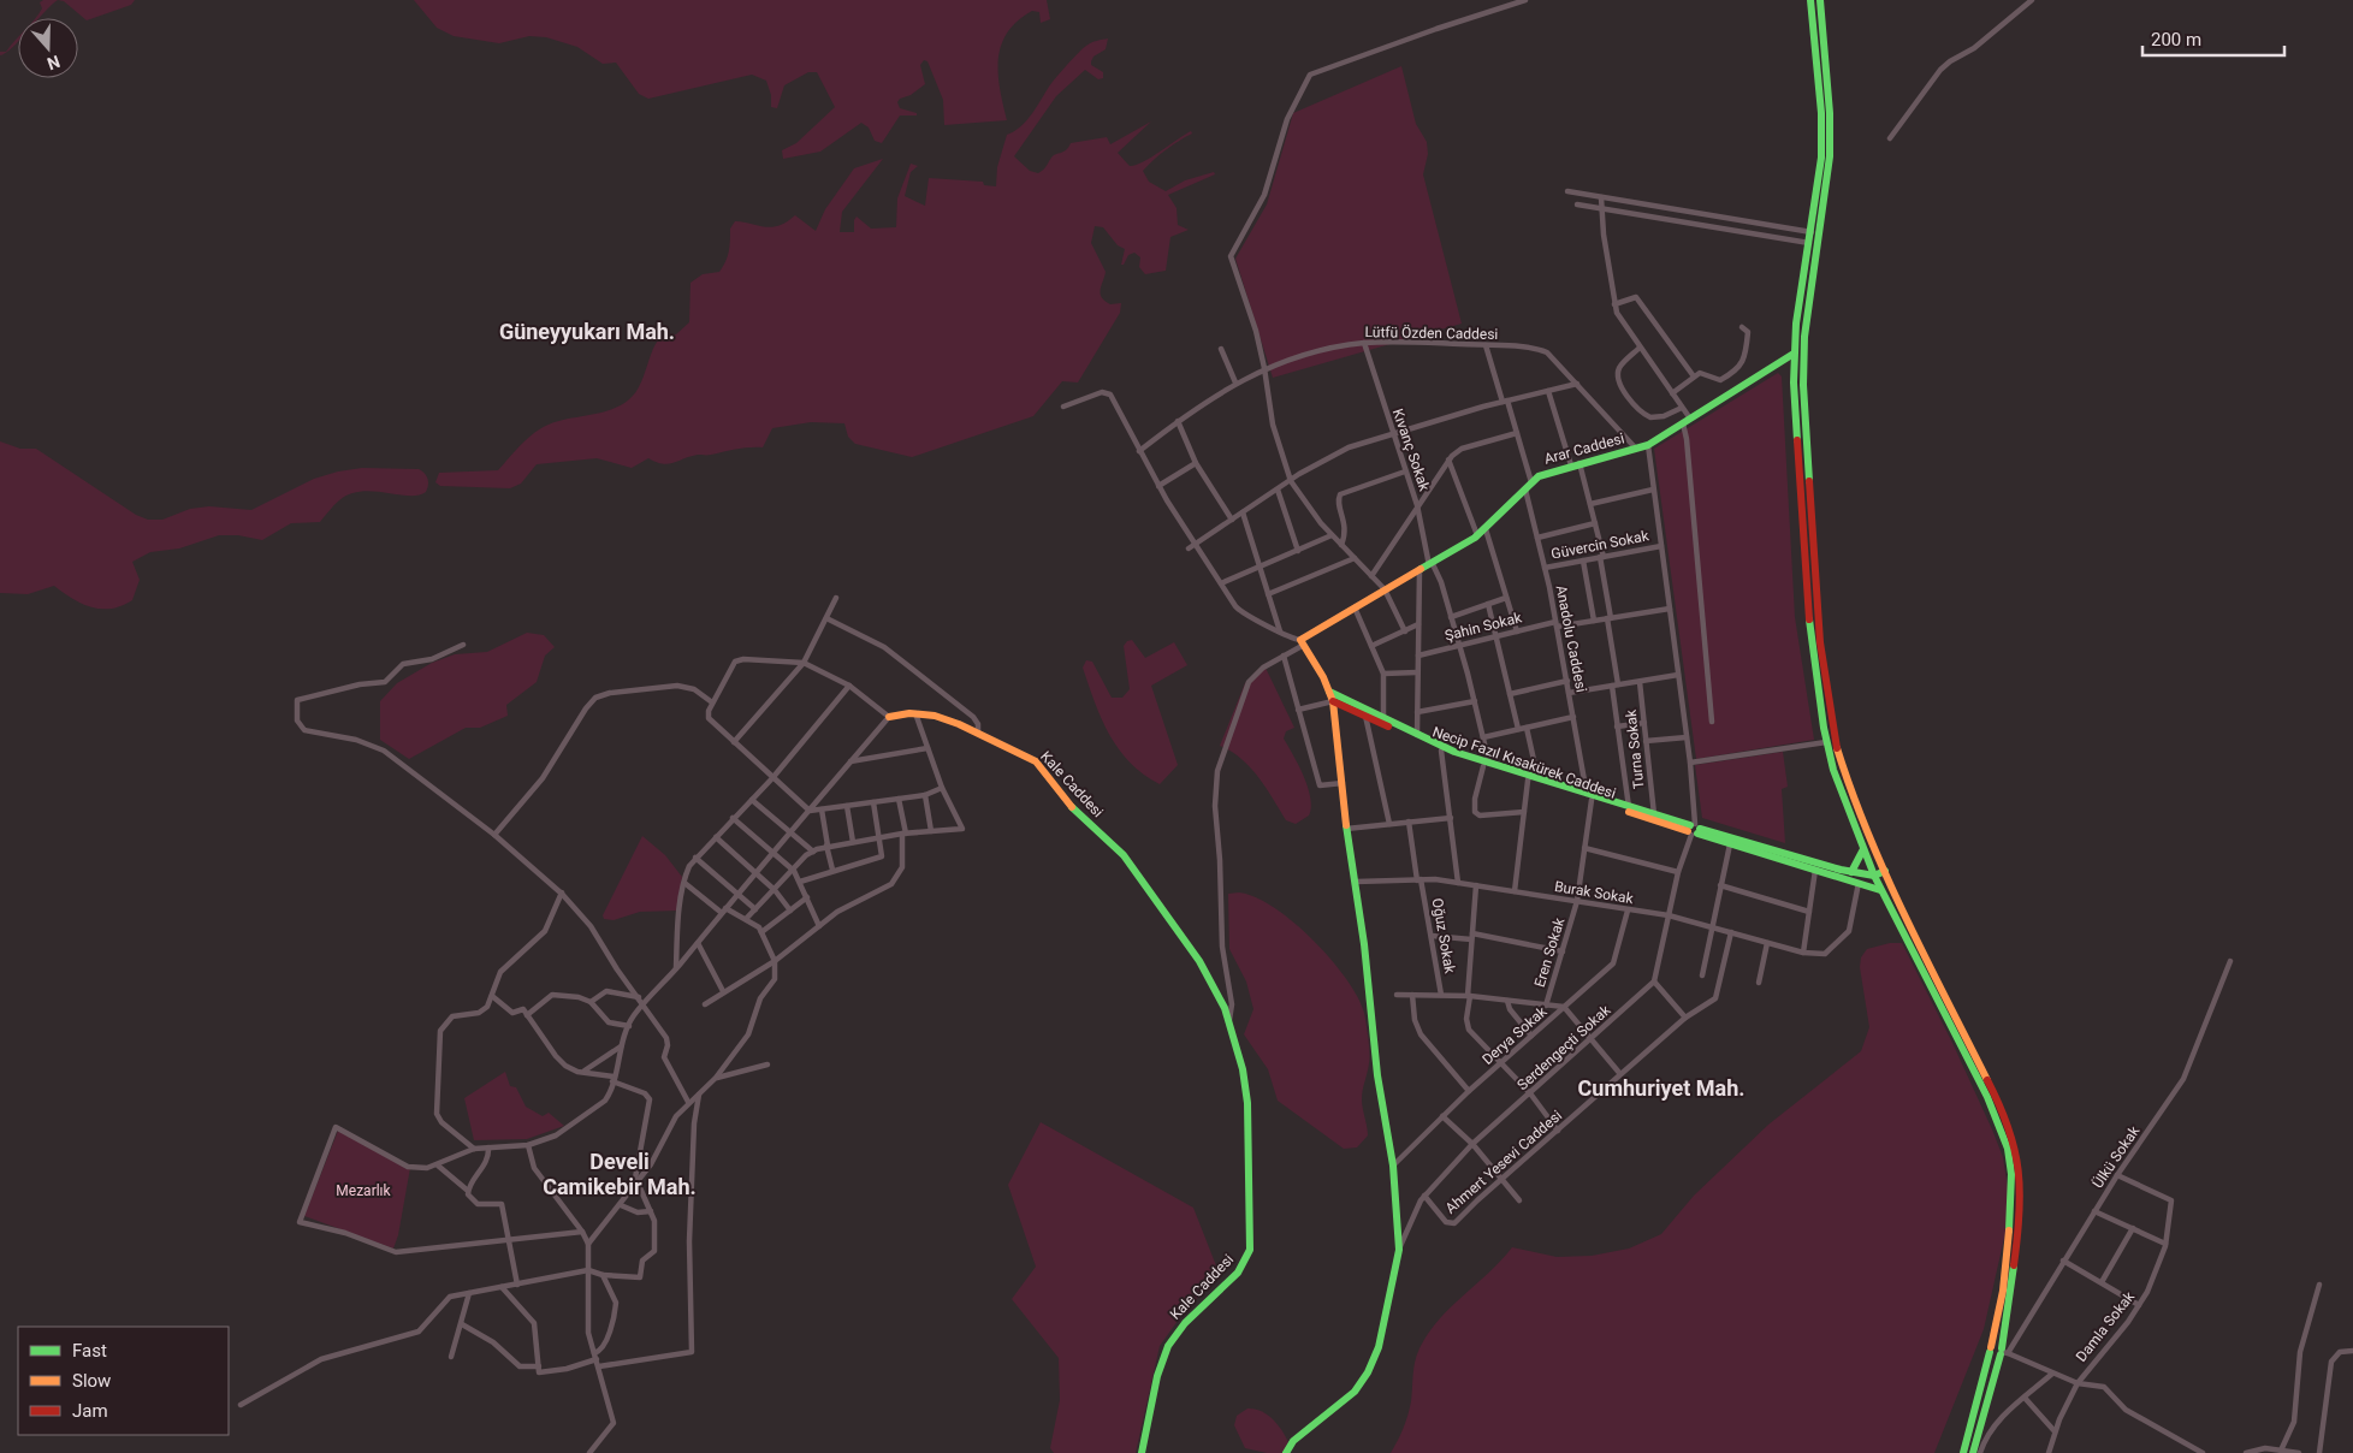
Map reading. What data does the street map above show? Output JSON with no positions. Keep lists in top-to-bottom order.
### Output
{
  "streets": {
    "street": [
      "Lütfü Özden Caddesi",
      "Arar Caddesi",
      "Kıvanç Sokak",
      "Güvercin Sokak",
      "Şahin Sokak",
      "Anadolu Caddesi",
      "Turna Sokak",
      "Necip Fazıl Kısakürek Caddesi",
      "Kale Caddesi",
      "Burak Sokak",
      "Oğuz Sokak",
      "Eren Sokak",
      "Derya Sokak",
      "Serdengeçti Sokak",
      "Ülkü Sokak",
      "Ahmert Yesevi Caddesi",
      "Damla Sokak"
    ]
  },
  "crossings": [
    ["Lütfü Özden Caddesi", "Arar Caddesi"],
    ["Lütfü Özden Caddesi", "Kıvanç Sokak"],
    ["Lütfü Özden Caddesi", "Anadolu Caddesi"],
    ["Arar Caddesi", "Kıvanç Sokak"],
    ["Arar Caddesi", "Anadolu Caddesi"],
    ["Kıvanç Sokak", "Şahin Sokak"],
    ["Kıvanç Sokak", "Necip Fazıl Kısakürek Caddesi"],
    ["Güvercin Sokak", "Anadolu Caddesi"],
    ["Şahin Sokak", "Anadolu Caddesi"],
    ["Anadolu Caddesi", "Necip Fazıl Kısakürek Caddesi"],
    ["Anadolu Caddesi", "Eren Sokak"],
    ["Turna Sokak", "Necip Fazıl Kısakürek Caddesi"],
    ["Necip Fazıl Kısakürek Caddesi", "Burak Sokak"],
    ["Necip Fazıl Kısakürek Caddesi", "Eren Sokak"],
    ["Burak Sokak", "Oğuz Sokak"],
    ["Burak Sokak", "Eren Sokak"],
    ["Burak Sokak", "Derya Sokak"],
    ["Burak Sokak", "Ahmert Yesevi Caddesi"],
    ["Serdengeçti Sokak", "Ahmert Yesevi Caddesi"],
    ["Ülkü Sokak", "Damla Sokak"]
  ],
  "districts": ["Güneyyukarı Mah.", "Cumhuriyet Mah.", "Develi Camikebir Mah."],
  "parks": ["Mezarlık"],
  "legend": ["Fast", "Slow", "Jam"],
  "scale_bar": "200 m",
  "north": "bottom"
}
